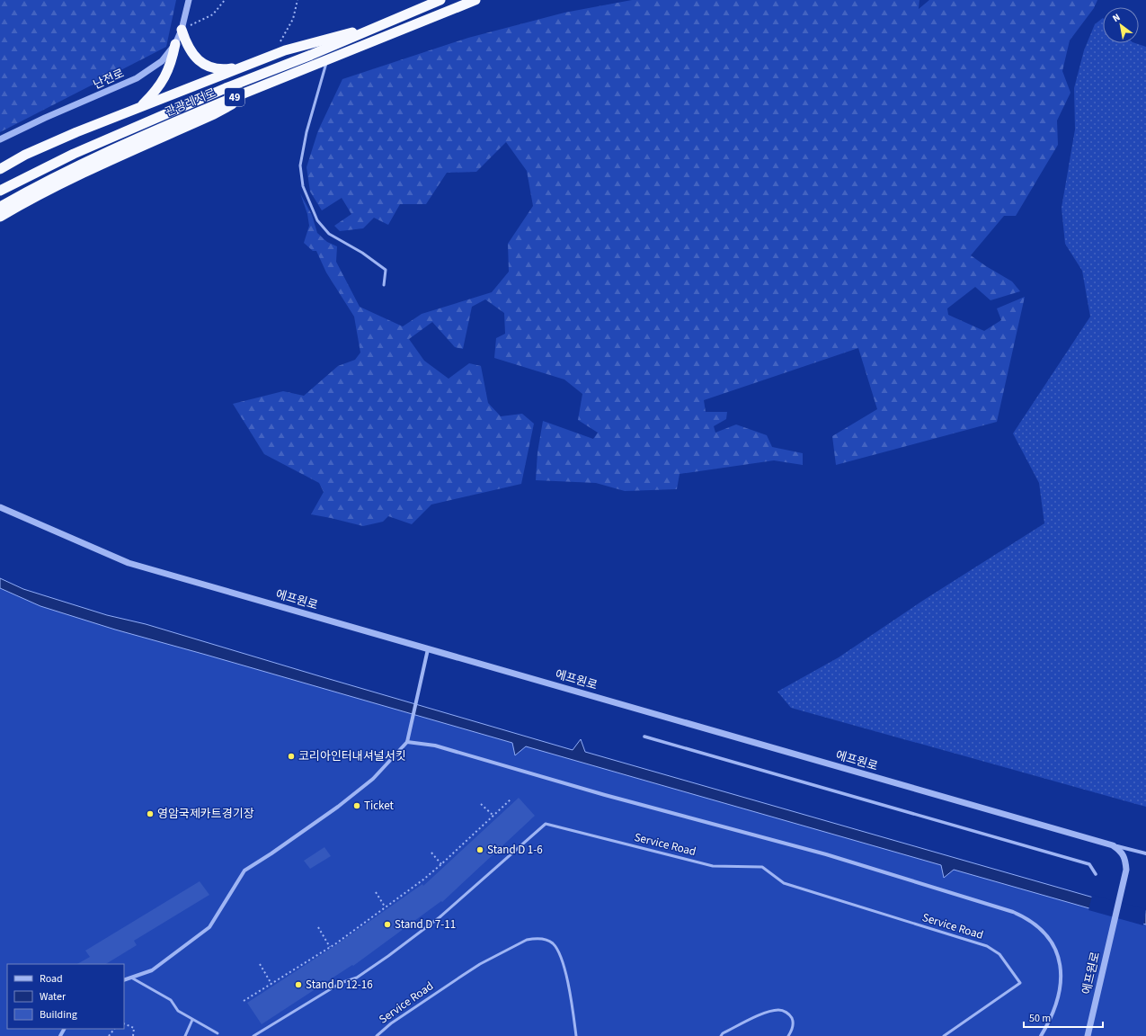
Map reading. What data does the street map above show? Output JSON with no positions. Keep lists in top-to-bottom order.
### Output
{
  "streets": {
    "highway": ["49", "관광레저로"],
    "street": ["난전로", "에프원로"],
    "lane": ["Service Road"]
  },
  "places": [
    "코리아인터내셔널서킷",
    "Ticket",
    "영암국제카트경기장",
    "Stand D 1-6",
    "Stand D 7-11",
    "Stand D 12-16"
  ],
  "legend": ["Road", "Water", "Building"],
  "scale_bar": "50 m",
  "north": "top left"
}
